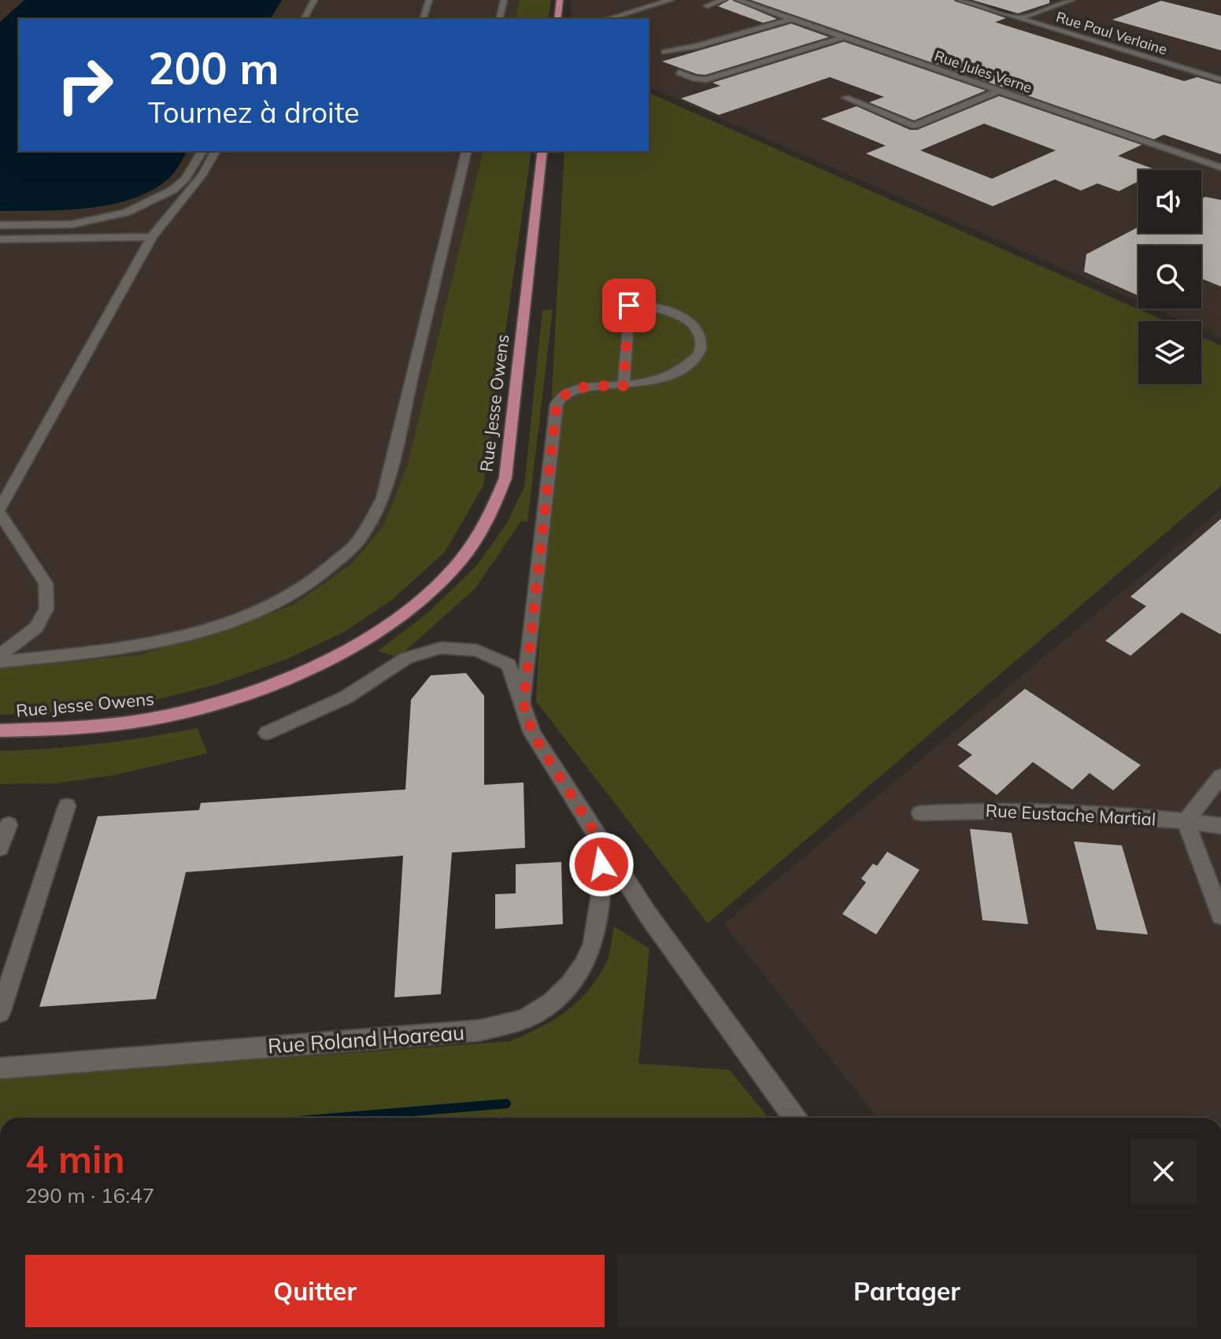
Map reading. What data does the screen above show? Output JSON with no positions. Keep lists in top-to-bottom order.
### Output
{
  "streets": {
    "main road": ["Rue Jesse Owens"],
    "street": [
      "Rue Paul Verlaine",
      "Rue Jules Verne",
      "Rue Eustache Martial",
      "Rue Roland Hoareau"
    ]
  },
  "page": {
    "turn": ["200 m", "Tournez à droite"],
    "heading": ["4 min", "290 m · 16:47"],
    "buttons": ["Quitter", "Partager"]
  }
}
